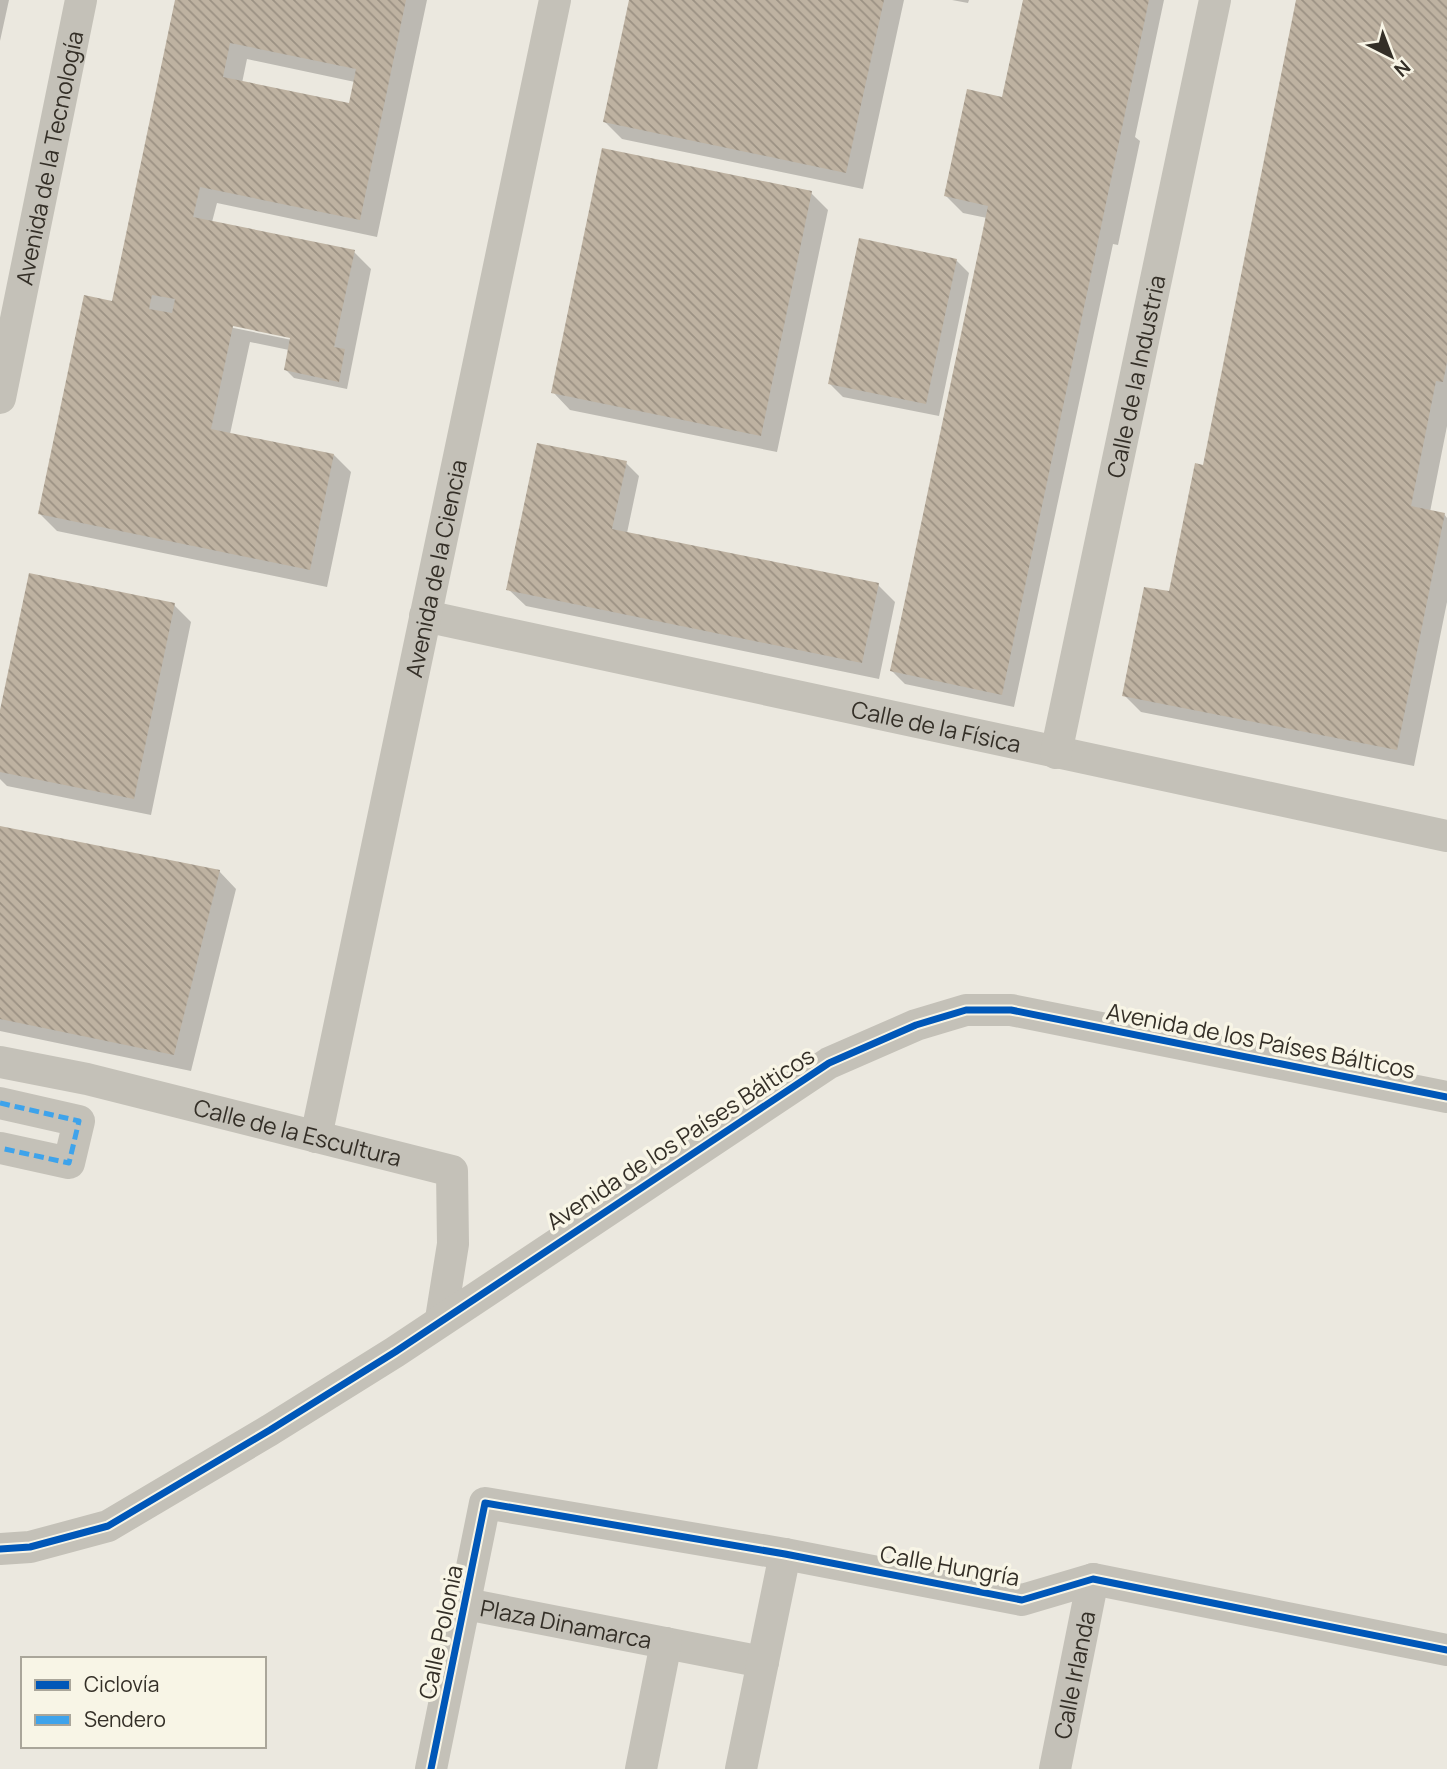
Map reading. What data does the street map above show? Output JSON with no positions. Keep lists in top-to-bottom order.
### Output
{
  "streets": {
    "street": [
      "Avenida de la Tecnología",
      "Calle de la Industria",
      "Avenida de la Ciencia",
      "Calle de la Física",
      "Avenida de los Países Bálticos",
      "Calle de la Escultura",
      "Calle Hungría",
      "Plaza Dinamarca",
      "Calle Polonia",
      "Calle Irlanda"
    ]
  },
  "crossings": [
    ["Calle de la Industria", "Calle de la Física"],
    ["Avenida de la Ciencia", "Calle de la Física"],
    ["Avenida de la Ciencia", "Calle de la Escultura"],
    ["Avenida de los Países Bálticos", "Calle de la Escultura"],
    ["Calle Hungría", "Calle Polonia"],
    ["Calle Hungría", "Calle Irlanda"],
    ["Plaza Dinamarca", "Calle Polonia"]
  ],
  "legend": ["Ciclovía", "Sendero"],
  "north": "bottom right"
}
